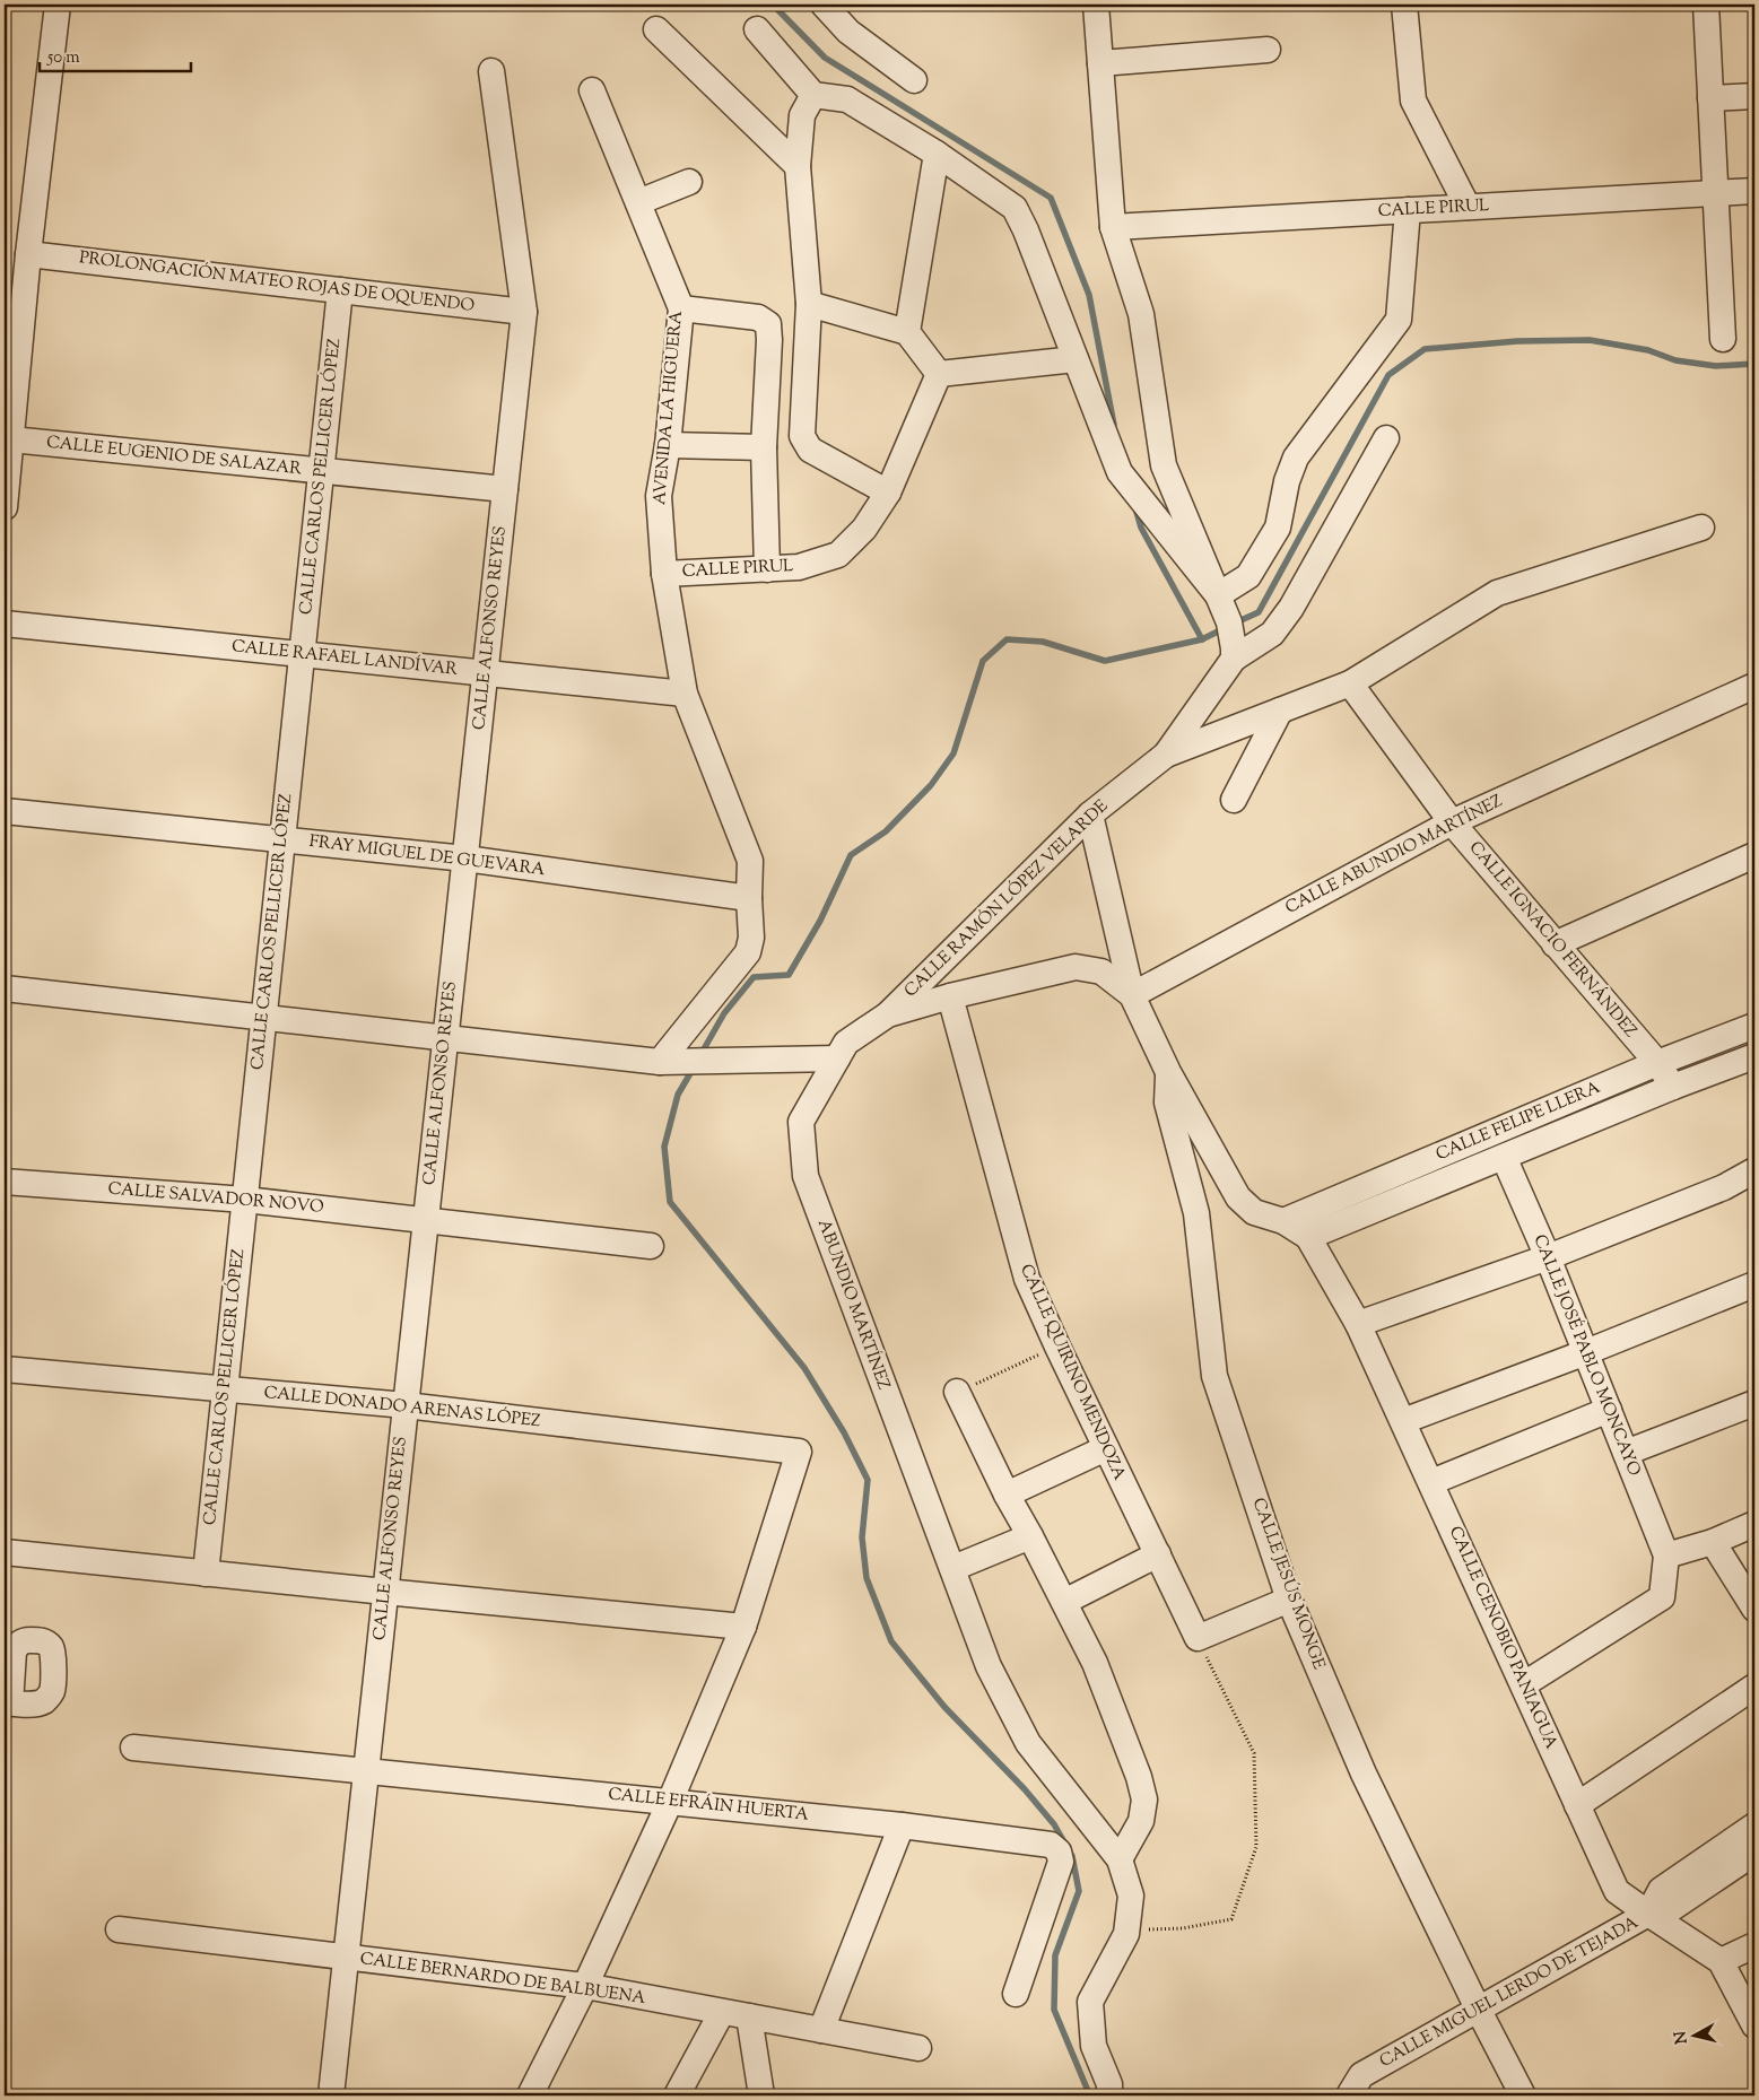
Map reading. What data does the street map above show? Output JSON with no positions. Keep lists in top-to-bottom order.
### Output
{
  "streets": {
    "street": [
      "CALLE PIRUL",
      "PROLONGACIÓN MATEO ROJAS DE OQUENDO",
      "AVENIDA LA HIGUERA",
      "CALLE EUGENIO DE SALAZAR",
      "CALLE CARLOS PELLICER LÓPEZ",
      "CALLE ALFONSO REYES",
      "CALLE RAFAEL LANDÍVAR",
      "CALLE ABUNDIO MARTÍNEZ",
      "FRAY MIGUEL DE GUEVARA",
      "CALLE RAMÓN LÓPEZ VELARDE",
      "CALLE IGNACIO FERNÁNDEZ",
      "CALLE FELIPE LLERA",
      "CALLE SALVADOR NOVO",
      "ABUNDIO MARTÍNEZ",
      "CALLE JOSÉ PABLO MONCAYO",
      "CALLE QUIRINO MENDOZA",
      "CALLE DONADO ARENAS LÓPEZ",
      "CALLE JESÚS MONGE",
      "CALLE CENOBIO PANIAGUA",
      "CALLE EFRÁIN HUERTA",
      "CALLE BERNARDO DE BALBUENA",
      "CALLE MIGUEL LERDO DE TEJADA"
    ]
  },
  "crossings": [
    ["CALLE PIRUL", "AVENIDA LA HIGUERA"],
    ["PROLONGACIÓN MATEO ROJAS DE OQUENDO", "CALLE CARLOS PELLICER LÓPEZ"],
    ["PROLONGACIÓN MATEO ROJAS DE OQUENDO", "CALLE ALFONSO REYES"],
    ["AVENIDA LA HIGUERA", "CALLE RAFAEL LANDÍVAR"],
    ["AVENIDA LA HIGUERA", "FRAY MIGUEL DE GUEVARA"],
    ["CALLE EUGENIO DE SALAZAR", "CALLE CARLOS PELLICER LÓPEZ"],
    ["CALLE EUGENIO DE SALAZAR", "CALLE ALFONSO REYES"],
    ["CALLE CARLOS PELLICER LÓPEZ", "CALLE RAFAEL LANDÍVAR"],
    ["CALLE CARLOS PELLICER LÓPEZ", "FRAY MIGUEL DE GUEVARA"],
    ["CALLE CARLOS PELLICER LÓPEZ", "CALLE SALVADOR NOVO"],
    ["CALLE CARLOS PELLICER LÓPEZ", "CALLE DONADO ARENAS LÓPEZ"],
    ["CALLE ALFONSO REYES", "CALLE RAFAEL LANDÍVAR"],
    ["CALLE ALFONSO REYES", "FRAY MIGUEL DE GUEVARA"],
    ["CALLE ALFONSO REYES", "CALLE SALVADOR NOVO"],
    ["CALLE ALFONSO REYES", "CALLE DONADO ARENAS LÓPEZ"],
    ["CALLE ALFONSO REYES", "CALLE EFRÁIN HUERTA"],
    ["CALLE ALFONSO REYES", "CALLE BERNARDO DE BALBUENA"],
    ["CALLE ABUNDIO MARTÍNEZ", "CALLE IGNACIO FERNÁNDEZ"],
    ["CALLE ABUNDIO MARTÍNEZ", "ABUNDIO MARTÍNEZ"],
    ["CALLE RAMÓN LÓPEZ VELARDE", "ABUNDIO MARTÍNEZ"],
    ["CALLE IGNACIO FERNÁNDEZ", "CALLE FELIPE LLERA"],
    ["CALLE FELIPE LLERA", "ABUNDIO MARTÍNEZ"],
    ["CALLE FELIPE LLERA", "CALLE JOSÉ PABLO MONCAYO"],
    ["CALLE FELIPE LLERA", "CALLE CENOBIO PANIAGUA"],
    ["ABUNDIO MARTÍNEZ", "CALLE QUIRINO MENDOZA"],
    ["ABUNDIO MARTÍNEZ", "CALLE JESÚS MONGE"],
    ["ABUNDIO MARTÍNEZ", "CALLE CENOBIO PANIAGUA"],
    ["CALLE JESÚS MONGE", "CALLE MIGUEL LERDO DE TEJADA"],
    ["CALLE CENOBIO PANIAGUA", "CALLE MIGUEL LERDO DE TEJADA"]
  ],
  "scale_bar": "50 m",
  "north": "left"
}
